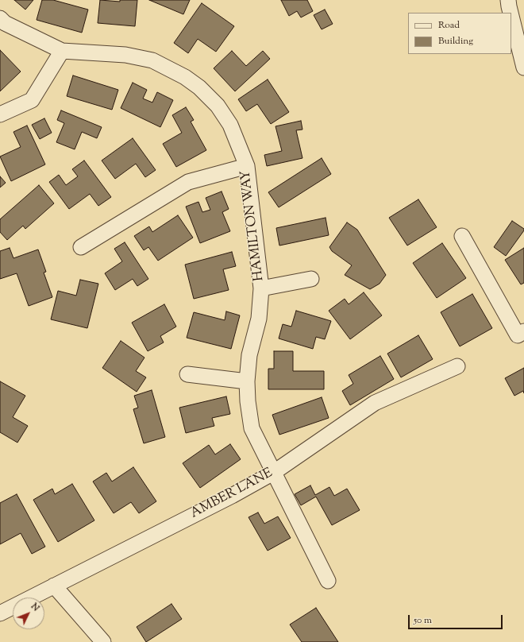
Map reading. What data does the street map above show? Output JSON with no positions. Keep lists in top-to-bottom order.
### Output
{
  "streets": {
    "street": ["HAMILTON WAY", "AMBER LANE"]
  },
  "crossings": [
    ["HAMILTON WAY", "AMBER LANE"]
  ],
  "legend": ["Road", "Building"],
  "scale_bar": "50 m",
  "north": "top right"
}
